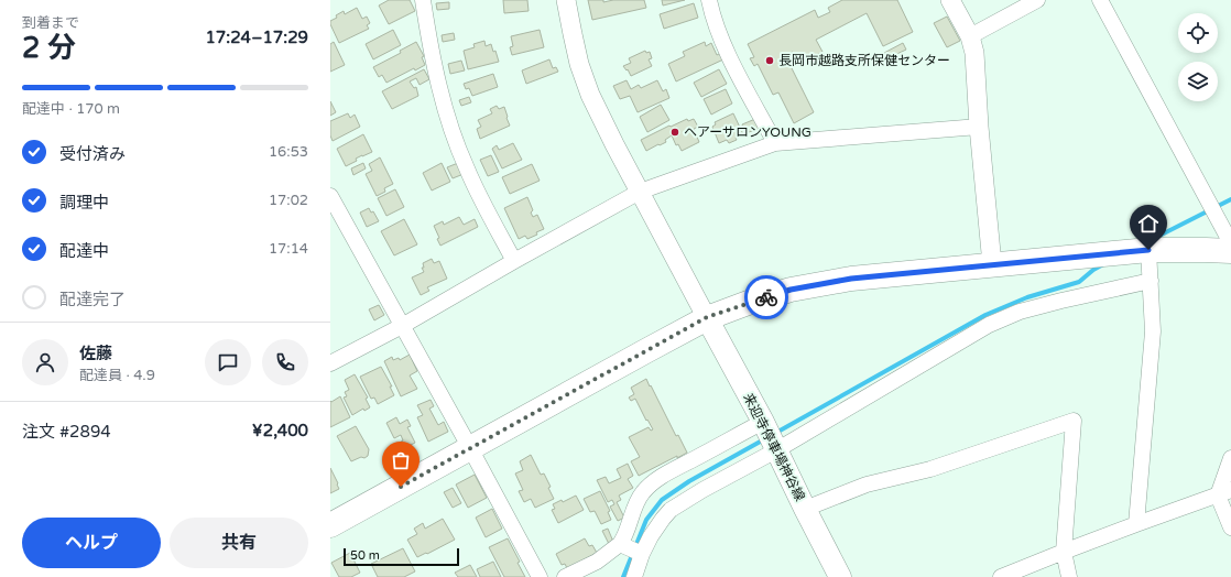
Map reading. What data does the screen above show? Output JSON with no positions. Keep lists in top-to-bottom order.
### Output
{
  "streets": {
    "main road": ["来迎寺停車場神谷線"]
  },
  "places": ["長岡市越路支所保健センター", "ヘアーサロンYOUNG"],
  "scale_bar": "50 m",
  "page": {
    "heading": ["2 分", "到着まで", "17:24–17:29"],
    "panel": [
      "佐藤",
      "配達員 · 4.9",
      "注文 #2894",
      "¥2,400"
    ],
    "bar": "配達中 · 170 m",
    "list": [
      ["受付済み", "16:53"],
      ["調理中", "17:02"],
      ["配達中", "17:14"],
      "配達完了"
    ],
    "buttons": ["ヘルプ", "共有"],
    "scale": "50 m"
  }
}
